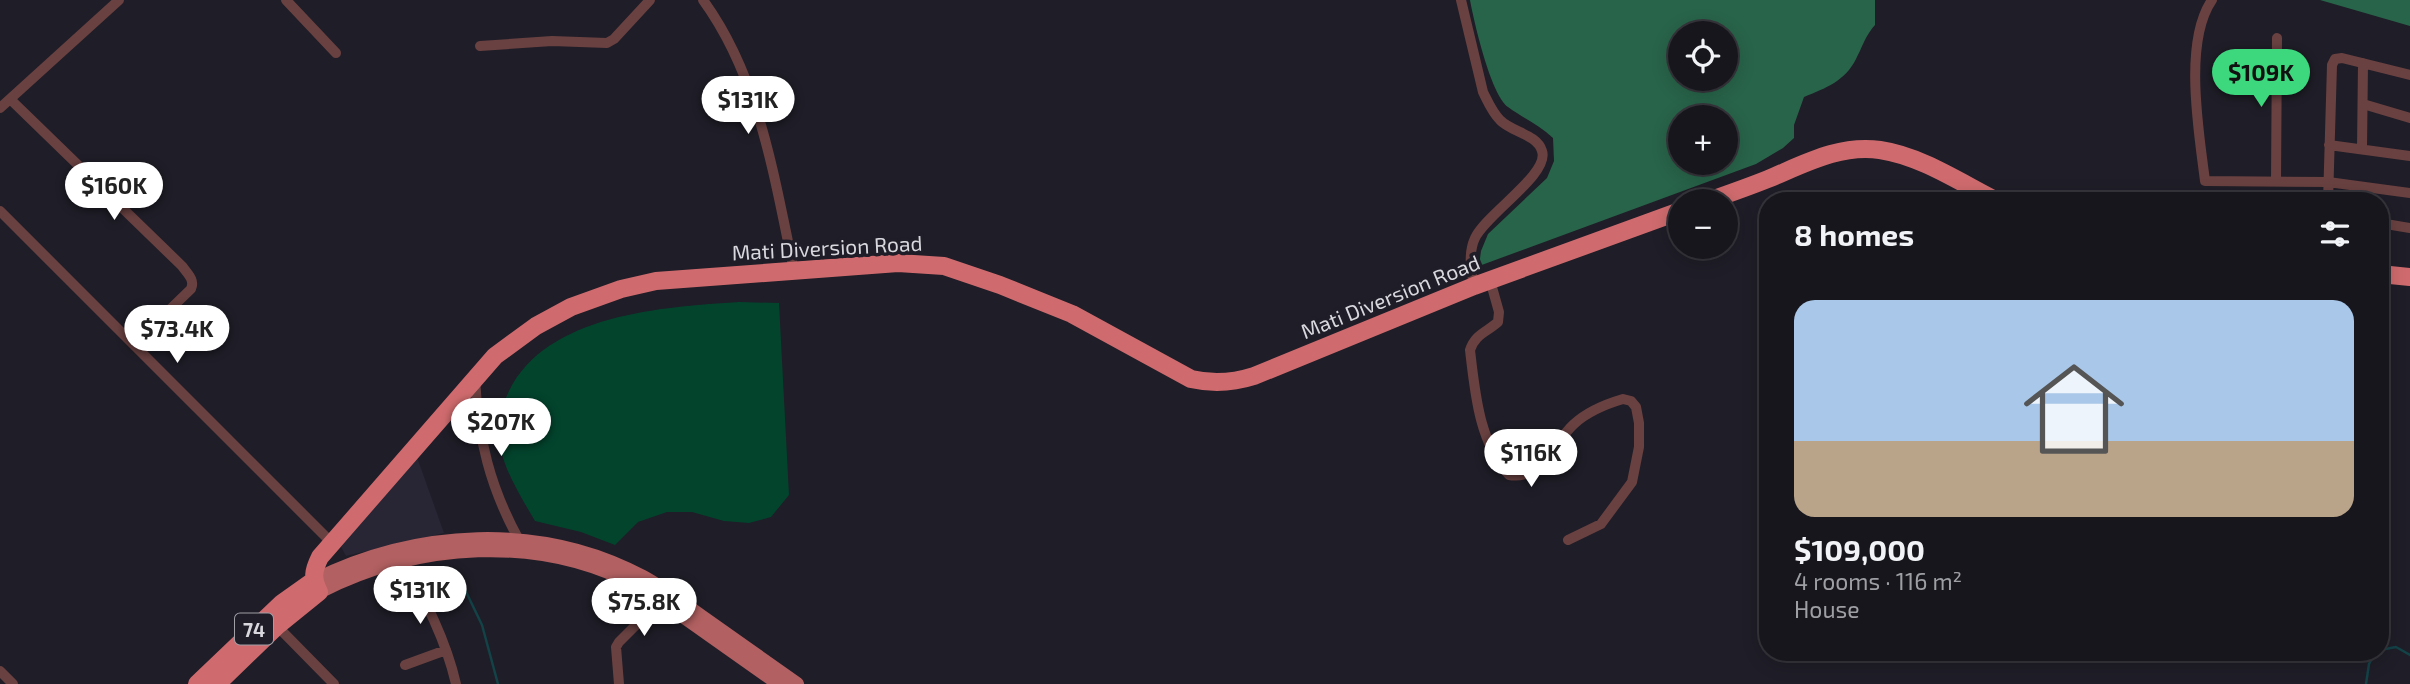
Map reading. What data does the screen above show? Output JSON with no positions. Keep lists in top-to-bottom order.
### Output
{
  "streets": {
    "highway": ["Mati Diversion Road", "74"]
  },
  "crossings": [
    ["Mati Diversion Road", "74"]
  ],
  "page": {
    "map_buttons": ["+", "−"],
    "price": [
      "$109K",
      "$131K",
      "$160K",
      "$73.4K",
      "$207K",
      "$116K",
      "$131K",
      "$75.8K"
    ],
    "heading": "8 homes",
    "list": [
      {
        "name": "$109,000",
        "note": "4 rooms · 116 m² · House"
      }
    ]
  }
}
